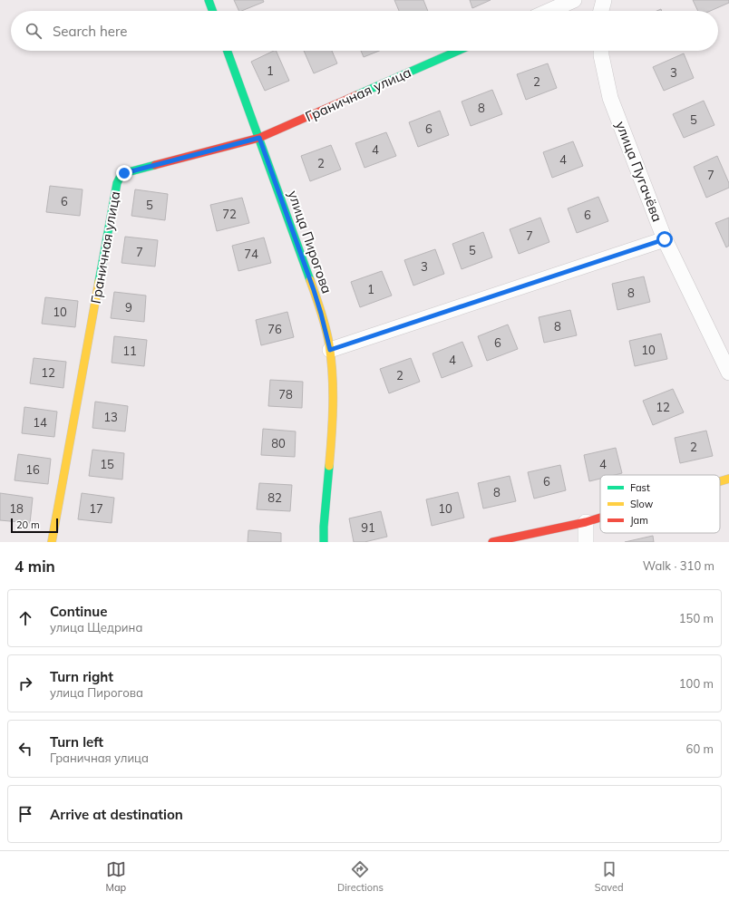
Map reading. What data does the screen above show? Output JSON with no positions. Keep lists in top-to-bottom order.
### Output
{
  "streets": {
    "street": ["Граничная улица", "улица Пугачёва", "улица Пирогова"]
  },
  "crossings": [
    ["Граничная улица", "улица Пирогова"]
  ],
  "house_numbers": [
    "1",
    "3",
    "2",
    "8",
    "5",
    "6",
    "4",
    "4",
    "2",
    "7",
    "6",
    "5",
    "72",
    "6",
    "7",
    "5",
    "7",
    "74",
    "3",
    "1",
    "8",
    "9",
    "10",
    "8",
    "76",
    "6",
    "10",
    "11",
    "4",
    "12",
    "2",
    "78",
    "12",
    "13",
    "14",
    "80",
    "2",
    "15",
    "4",
    "16",
    "6",
    "8",
    "82",
    "18",
    "17",
    "10",
    "91"
  ],
  "legend": ["Fast", "Slow", "Jam"],
  "scale_bar": "20 m",
  "page": {
    "search": "Search here",
    "scale": "20 m",
    "heading": ["4 min", "Walk · 310 m"],
    "list": [
      ["Continue", "улица Щедрина", "150 m"],
      ["Turn right", "улица Пирогова", "100 m"],
      ["Turn left", "Граничная улица", "60 m"],
      "Arrive at destination"
    ],
    "nav": ["Map", "Directions", "Saved"]
  }
}
